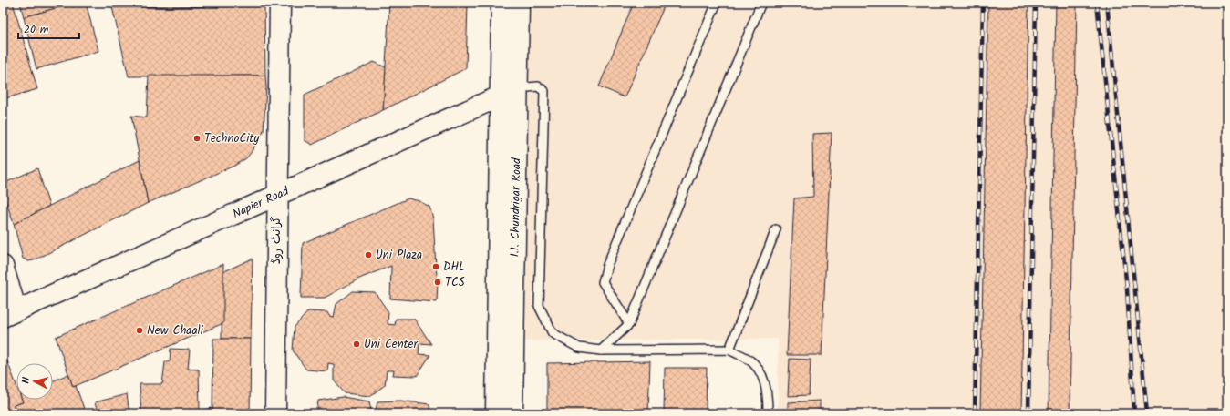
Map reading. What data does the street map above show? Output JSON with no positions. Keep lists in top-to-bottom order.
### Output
{
  "streets": {
    "main road": ["Napier Road", "I.I. Chundrigar Road", "گرانٹ روڈ"]
  },
  "crossings": [
    ["Napier Road", "I.I. Chundrigar Road"],
    ["Napier Road", "گرانٹ روڈ"]
  ],
  "places": [
    "TechnoCity",
    "Uni Plaza",
    "DHL",
    "TCS",
    "New Chaali",
    "Uni Center"
  ],
  "scale_bar": "20 m",
  "north": "left"
}
